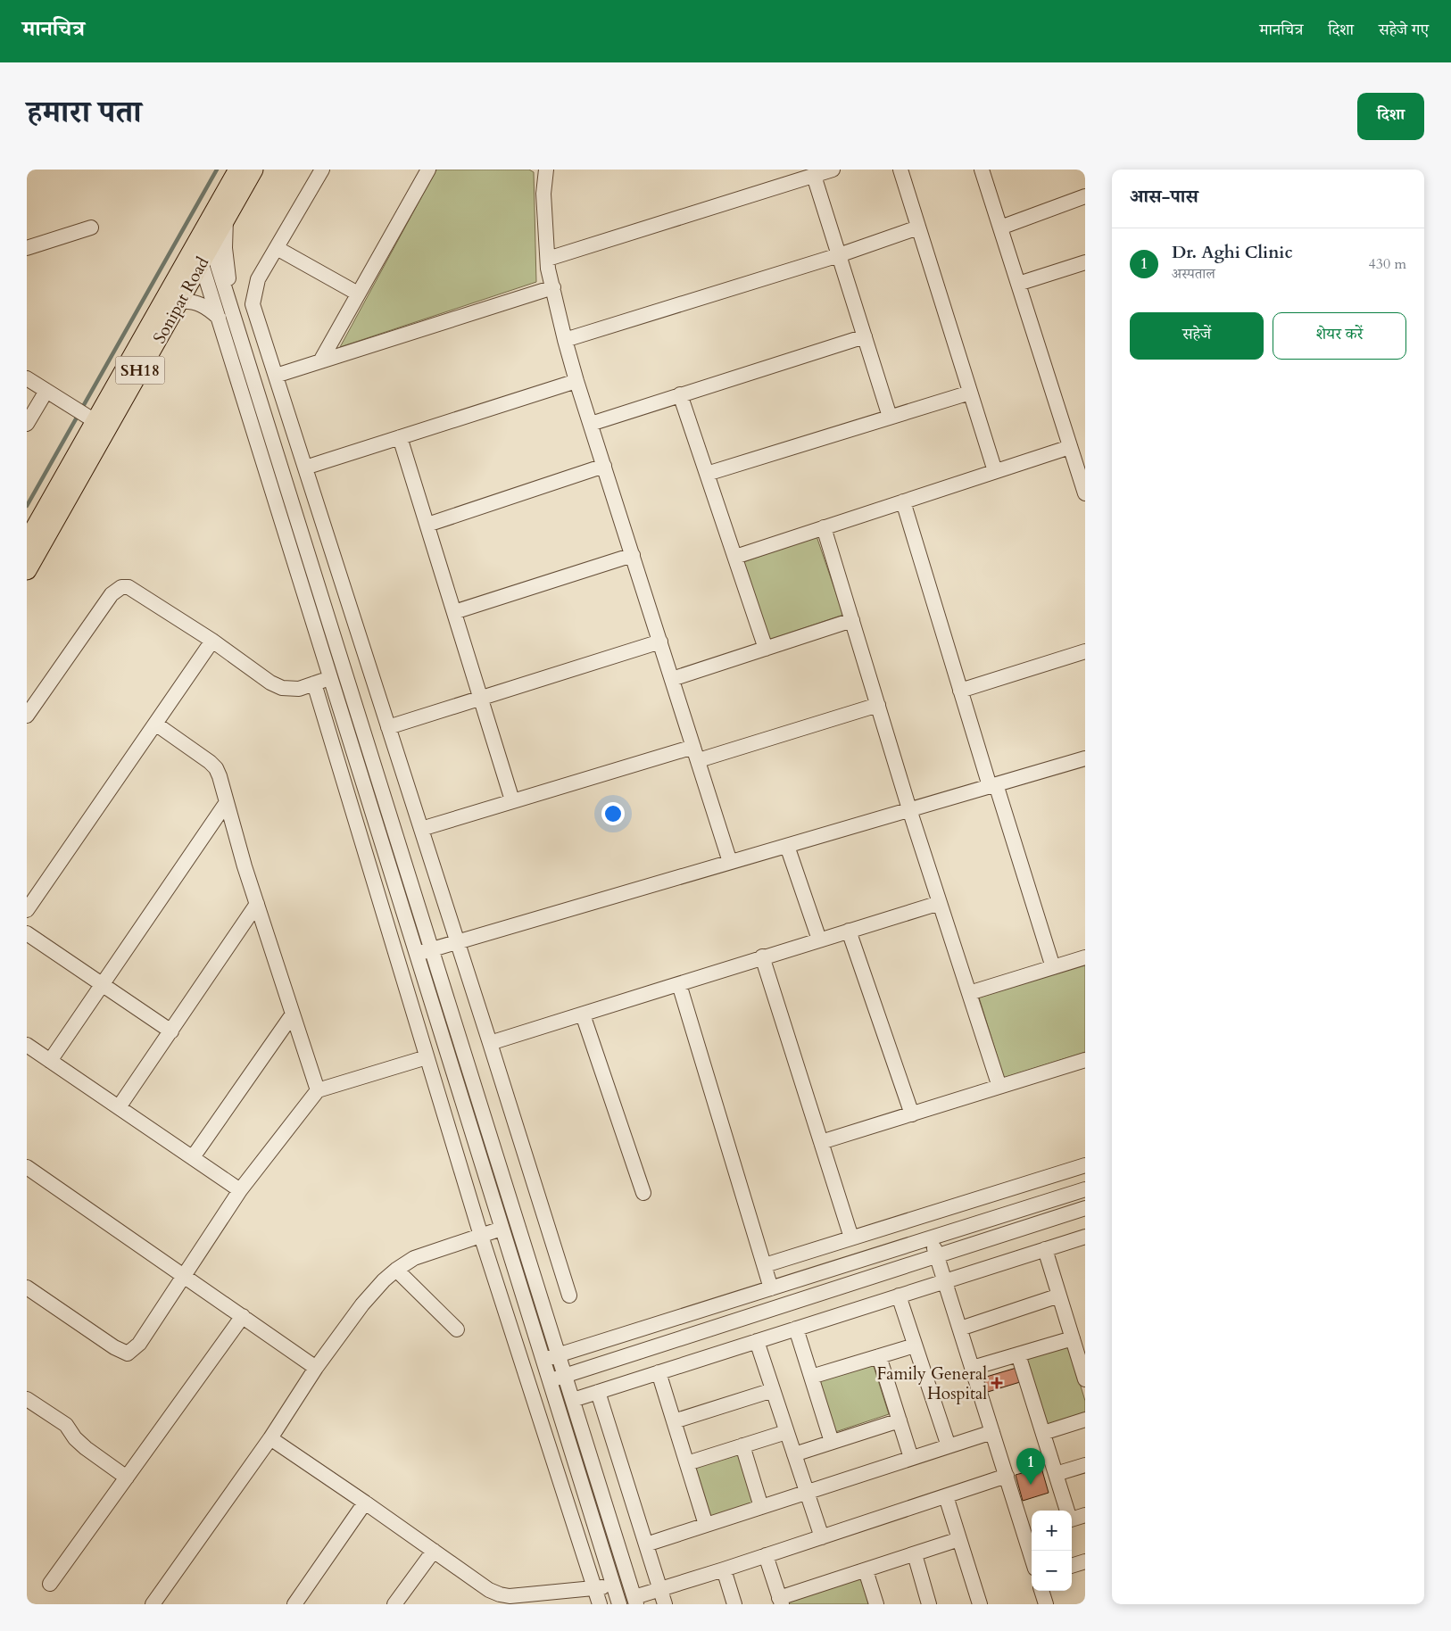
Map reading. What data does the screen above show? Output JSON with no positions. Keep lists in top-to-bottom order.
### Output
{
  "streets": {
    "main road": ["Sonipat Road", "SH18"]
  },
  "places": {
    "health": ["Family General Hospital"]
  },
  "page": {
    "header": "मानचित्र",
    "nav": ["मानचित्र", "दिशा", "सहेजे गए"],
    "title": "हमारा पता",
    "buttons": [
      "दिशा",
      ["सहेजें", "शेयर करें"]
    ],
    "heading": "आस-पास",
    "list": [
      {
        "mark": "1",
        "name": "Dr. Aghi Clinic",
        "note": "अस्पताल",
        "value": "430 m"
      }
    ],
    "pins": "1",
    "map_buttons": ["+", "−"]
  }
}
